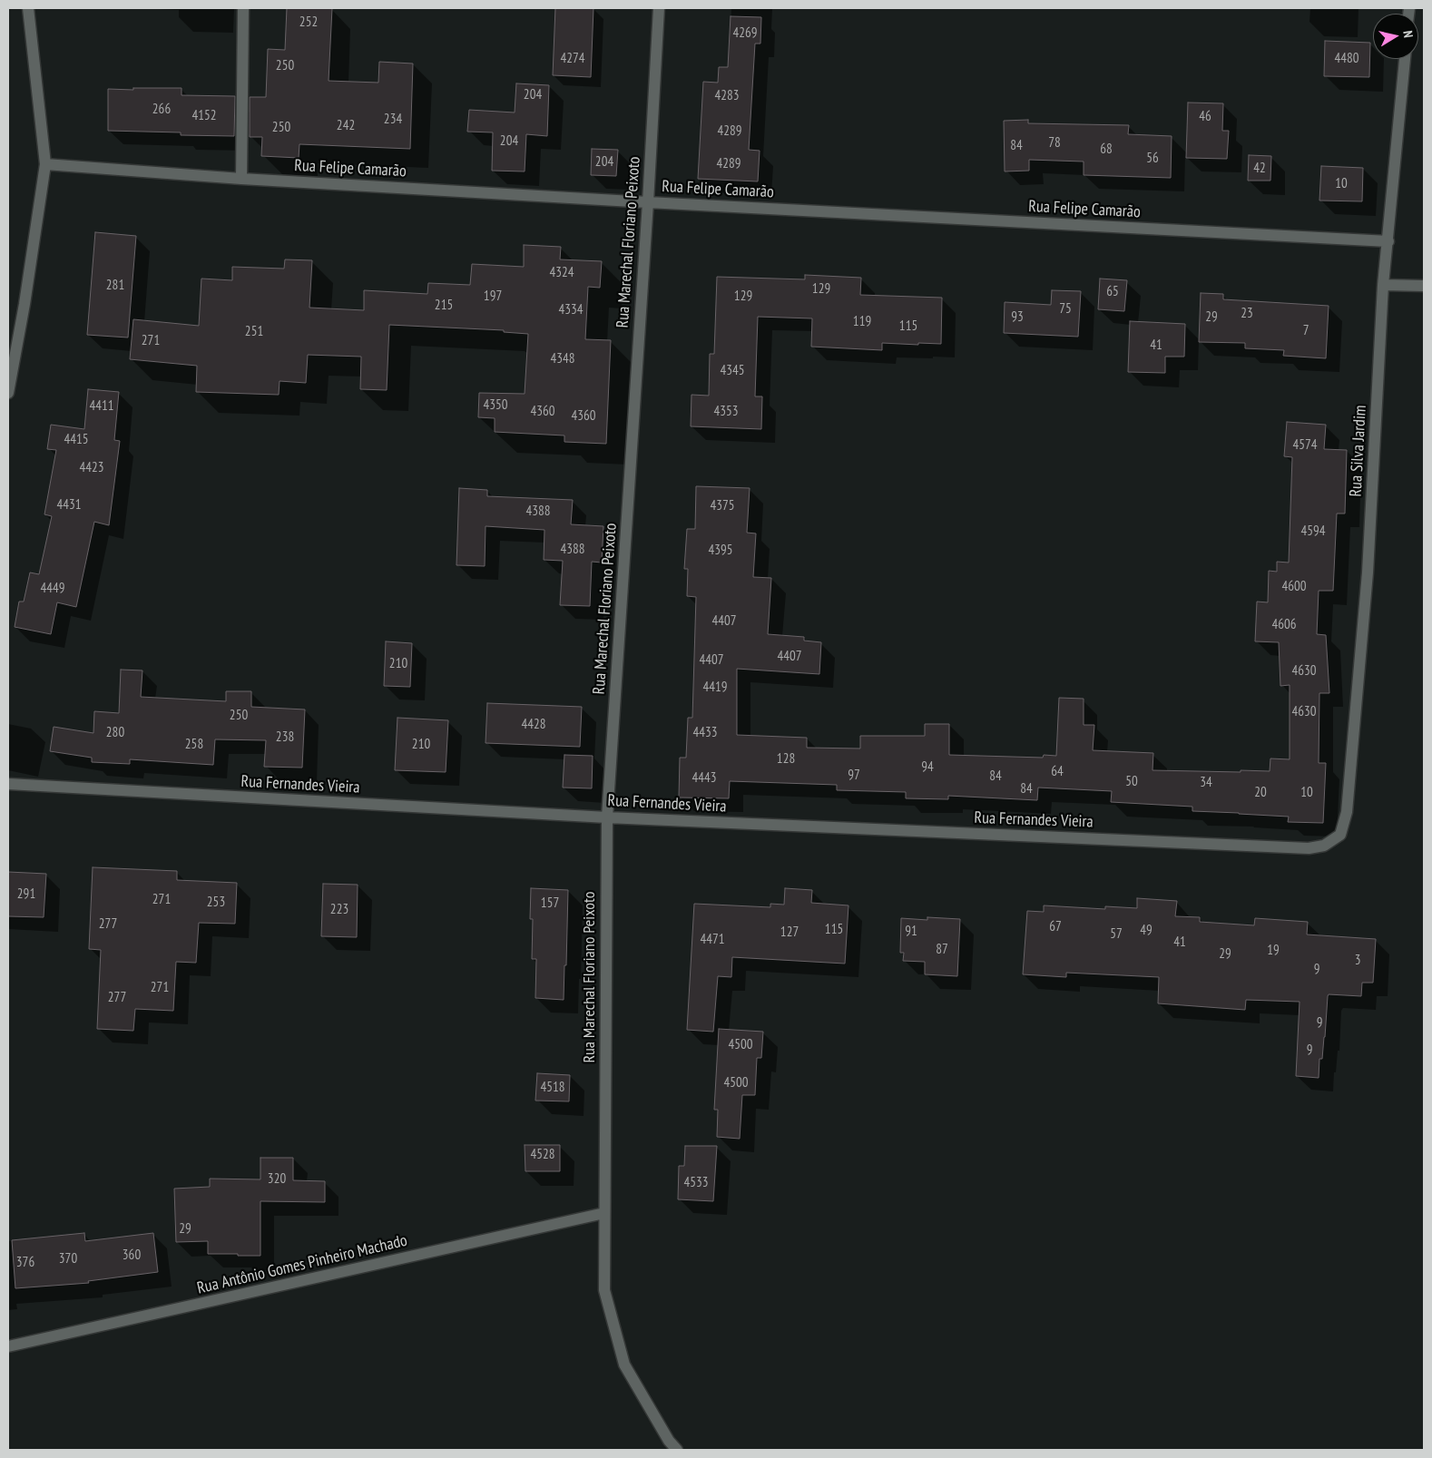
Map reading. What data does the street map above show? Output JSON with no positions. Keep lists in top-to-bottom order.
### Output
{
  "streets": {
    "street": [
      "Rua Felipe Camarão",
      "Rua Marechal Floriano Peixoto",
      "Rua Silva Jardim",
      "Rua Fernandes Vieira",
      "Rua Antônio Gomes Pinheiro Machado"
    ]
  },
  "crossings": [
    ["Rua Felipe Camarão", "Rua Marechal Floriano Peixoto"],
    ["Rua Felipe Camarão", "Rua Silva Jardim"],
    ["Rua Marechal Floriano Peixoto", "Rua Fernandes Vieira"],
    ["Rua Marechal Floriano Peixoto", "Rua Antônio Gomes Pinheiro Machado"],
    ["Rua Silva Jardim", "Rua Fernandes Vieira"]
  ],
  "house_numbers": [
    "252",
    "4269",
    "4274",
    "4480",
    "250",
    "204",
    "4283",
    "266",
    "4152",
    "46",
    "234",
    "242",
    "250",
    "4289",
    "204",
    "78",
    "84",
    "68",
    "56",
    "204",
    "4289",
    "42",
    "10",
    "4324",
    "281",
    "129",
    "65",
    "197",
    "129",
    "215",
    "75",
    "4334",
    "23",
    "93",
    "29",
    "119",
    "115",
    "7",
    "251",
    "271",
    "41",
    "4348",
    "4345",
    "4350",
    "4411",
    "4360",
    "4353",
    "4360",
    "4415",
    "4574",
    "4423",
    "4431",
    "4375",
    "4388",
    "4594",
    "4388",
    "4395",
    "4600",
    "4449",
    "4407",
    "4606",
    "4407",
    "4407",
    "210",
    "4630",
    "4419",
    "4630",
    "250",
    "4428",
    "280",
    "4433",
    "238",
    "258",
    "210",
    "128",
    "94",
    "64",
    "97",
    "84",
    "4443",
    "50",
    "34",
    "84",
    "20",
    "10",
    "291",
    "271",
    "253",
    "157",
    "223",
    "277",
    "67",
    "115",
    "49",
    "91",
    "127",
    "57",
    "4471",
    "41",
    "87",
    "19",
    "29",
    "3",
    "9",
    "271",
    "277",
    "9",
    "4500",
    "9",
    "4500",
    "4518",
    "4528",
    "320",
    "4533",
    "29",
    "360",
    "370",
    "376"
  ],
  "north": "right"
}
